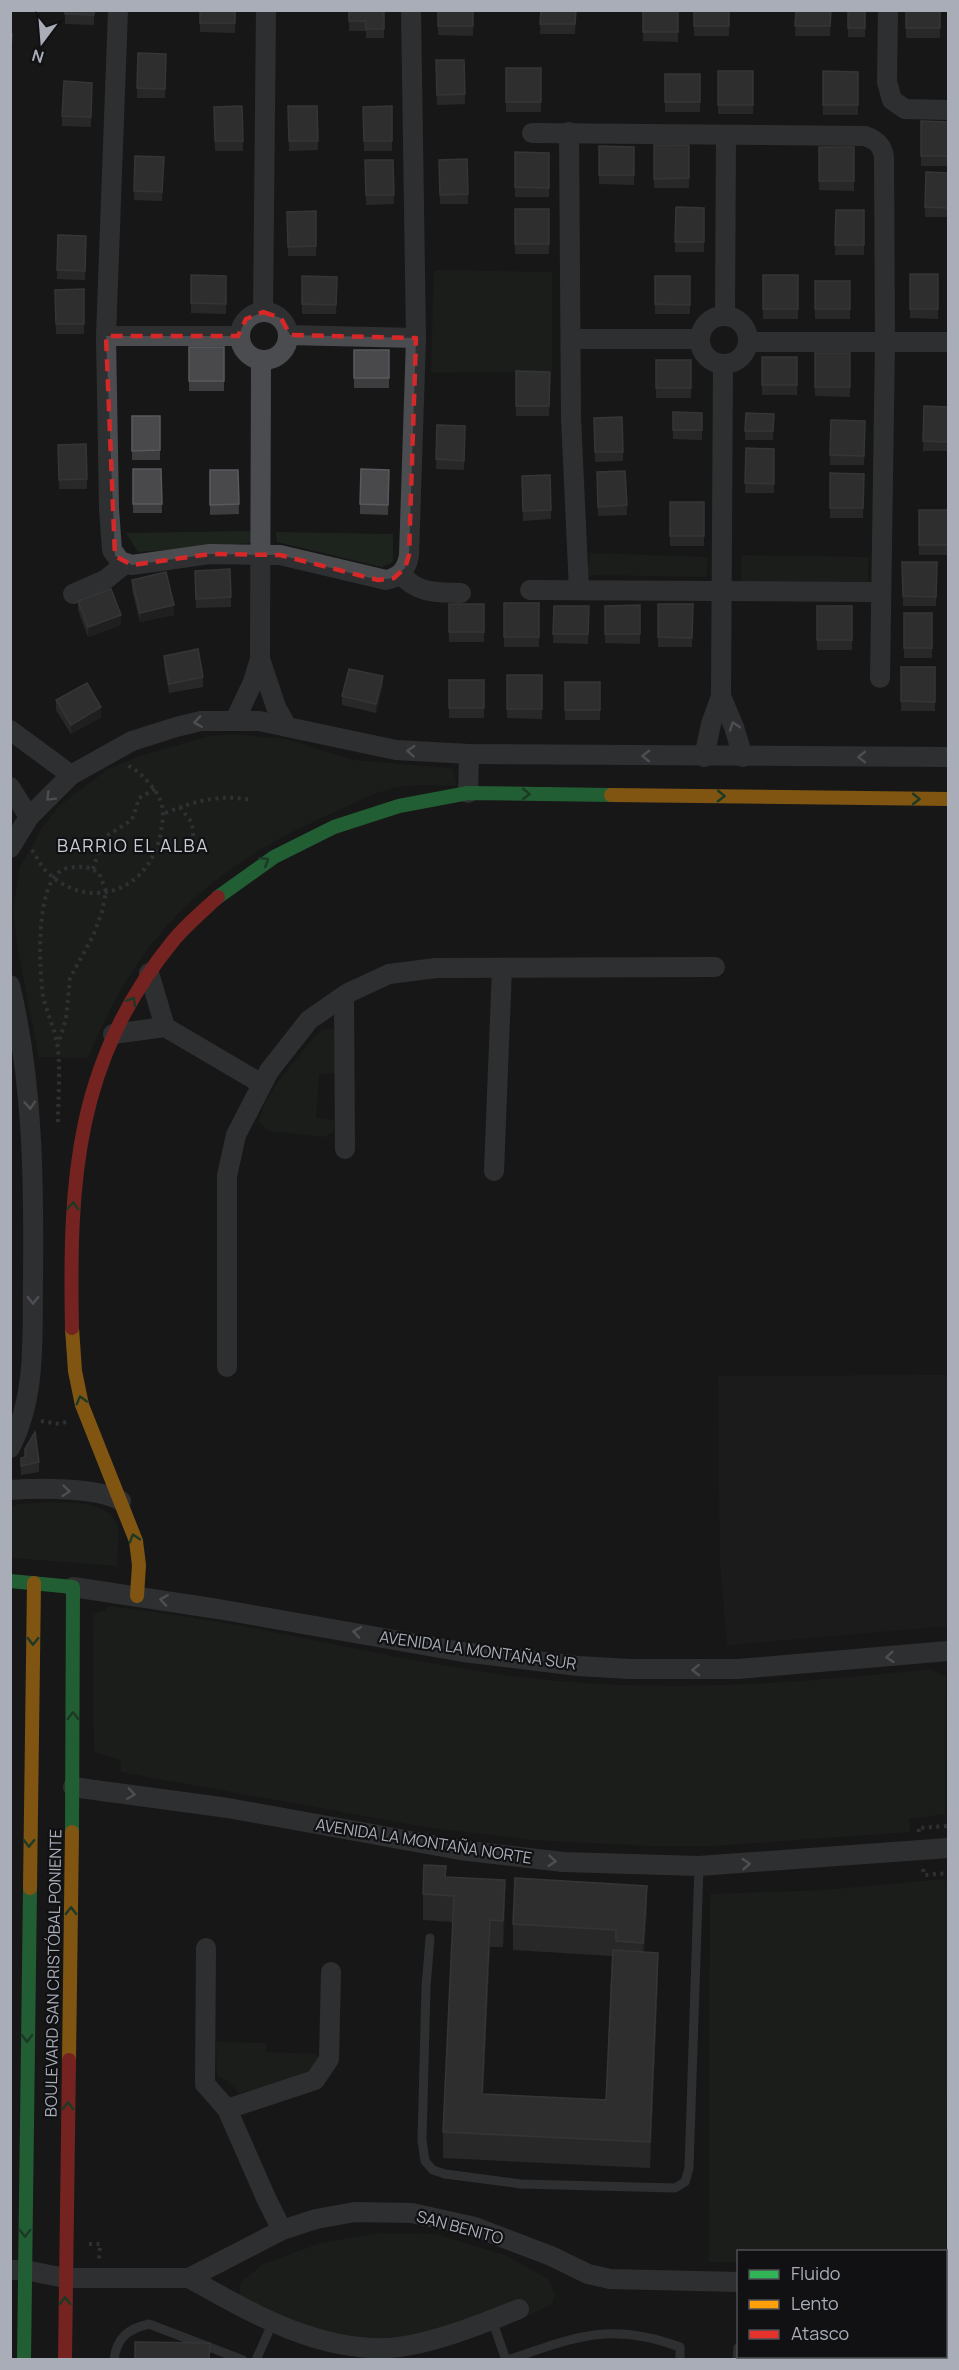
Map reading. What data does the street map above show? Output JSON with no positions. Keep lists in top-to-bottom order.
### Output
{
  "streets": {
    "street": [
      "AVENIDA LA MONTAÑA SUR",
      "AVENIDA LA MONTAÑA NORTE",
      "BOULEVARD SAN CRISTÓBAL PONIENTE",
      "SAN BENITO"
    ]
  },
  "crossings": [
    ["AVENIDA LA MONTAÑA SUR", "BOULEVARD SAN CRISTÓBAL PONIENTE"],
    ["AVENIDA LA MONTAÑA NORTE", "BOULEVARD SAN CRISTÓBAL PONIENTE"],
    ["BOULEVARD SAN CRISTÓBAL PONIENTE", "SAN BENITO"]
  ],
  "one_way": ["AVENIDA LA MONTAÑA SUR", "AVENIDA LA MONTAÑA NORTE"],
  "districts": ["BARRIO EL ALBA"],
  "legend": ["Fluido", "Lento", "Atasco"],
  "north": "bottom"
}
